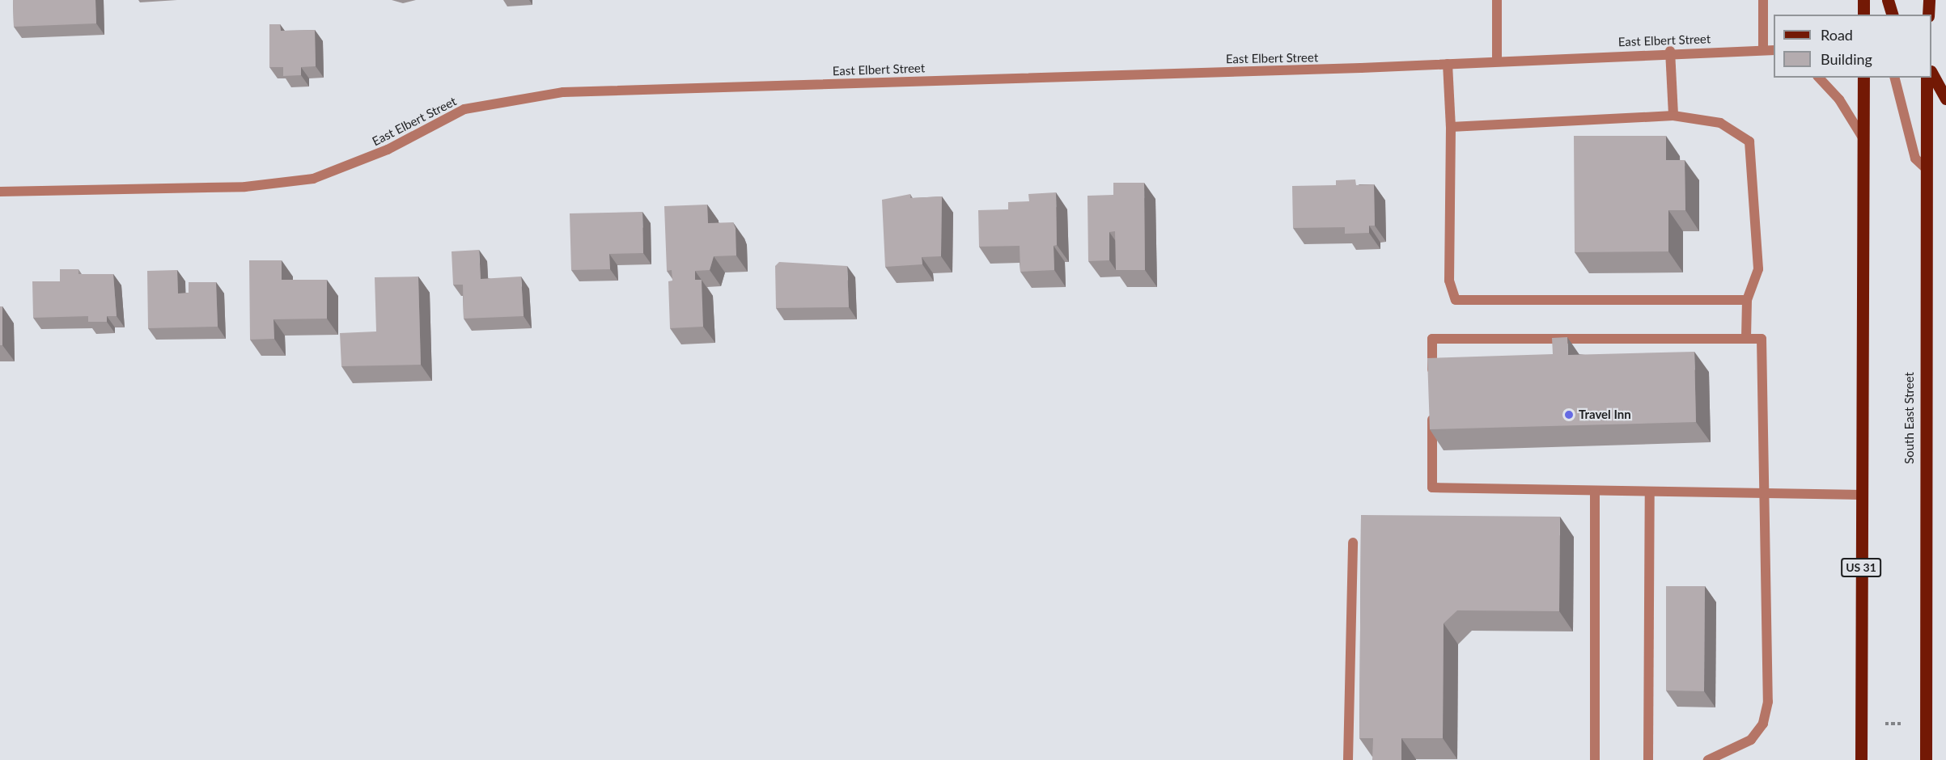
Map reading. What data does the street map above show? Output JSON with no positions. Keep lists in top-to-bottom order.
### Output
{
  "streets": {
    "main road": ["South East Street", "US 31"],
    "street": ["East Elbert Street"]
  },
  "places": ["Travel Inn"],
  "legend": ["Road", "Building"]
}
